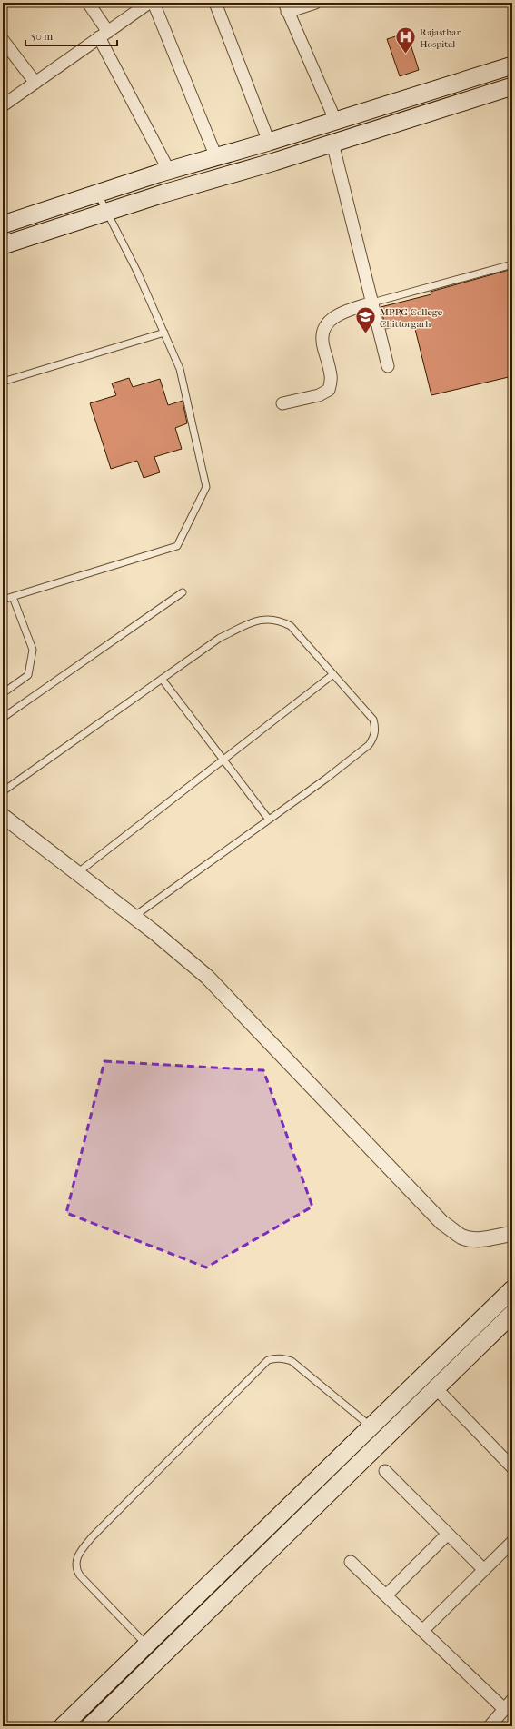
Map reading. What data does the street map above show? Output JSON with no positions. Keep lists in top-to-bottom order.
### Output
{
  "places": {
    "hospital": ["Rajasthan Hospital"],
    "school or university": ["MPPG College Chittorgarh"]
  },
  "scale_bar": "50 m"
}
